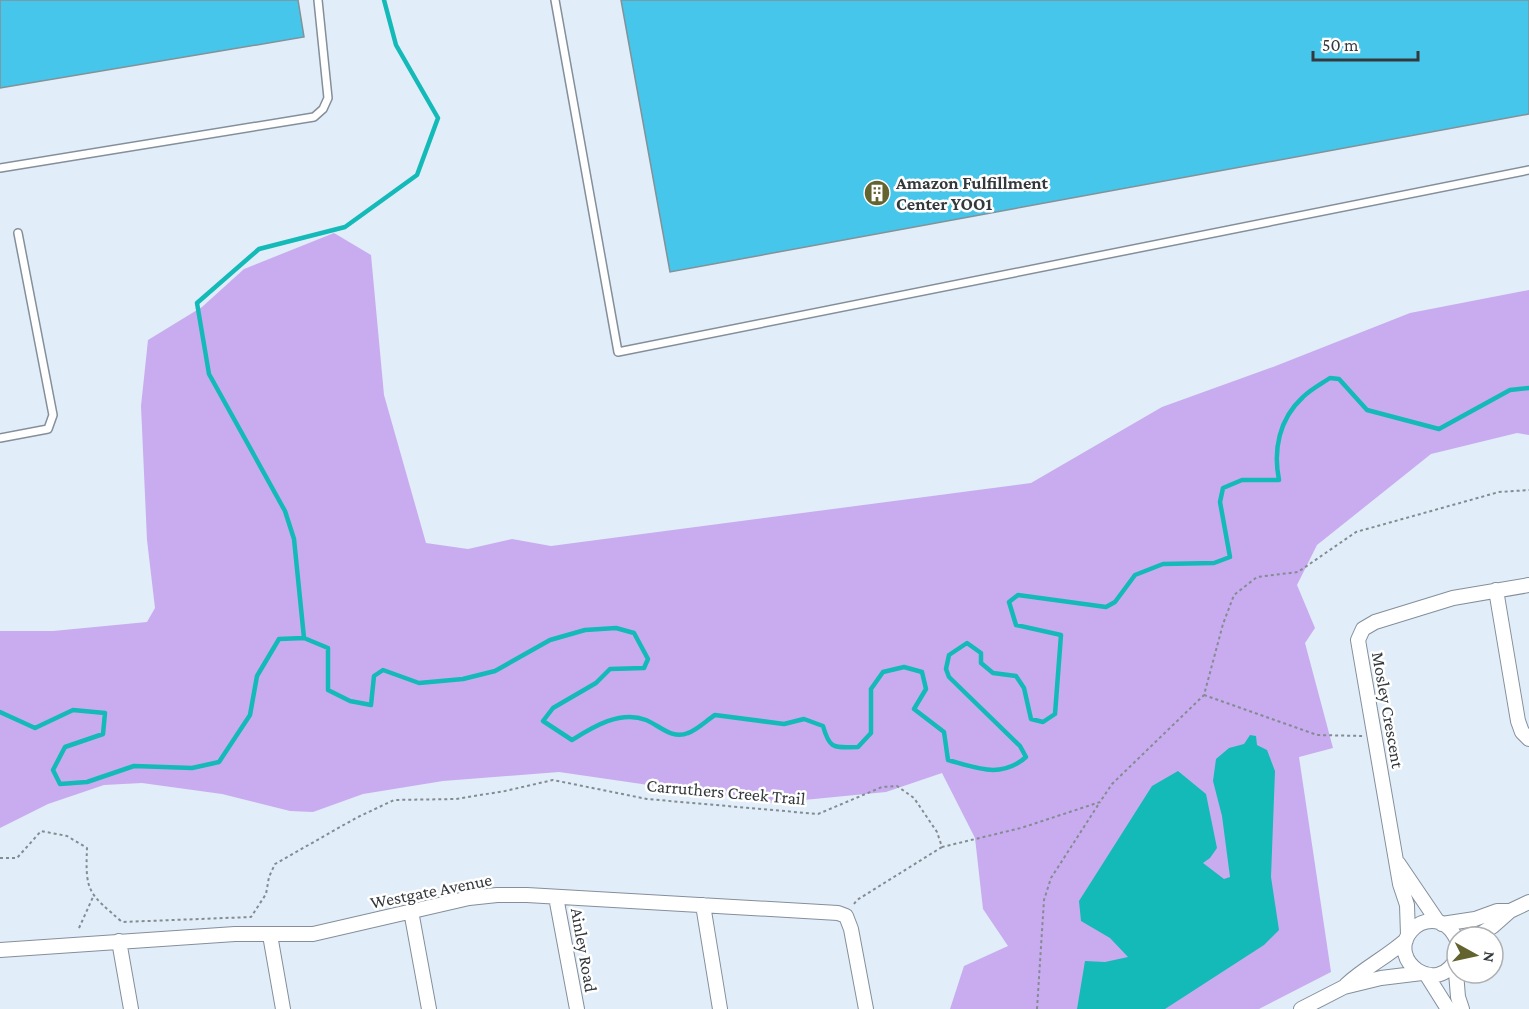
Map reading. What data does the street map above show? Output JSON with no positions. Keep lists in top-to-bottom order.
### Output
{
  "streets": {
    "street": ["Mosley Crescent", "Westgate Avenue", "Ainley Road"],
    "path": ["Carruthers Creek Trail"]
  },
  "crossings": [
    ["Westgate Avenue", "Ainley Road"]
  ],
  "places": {
    "building": ["Amazon Fulfillment Center YOO1"]
  },
  "scale_bar": "50 m",
  "north": "right"
}
